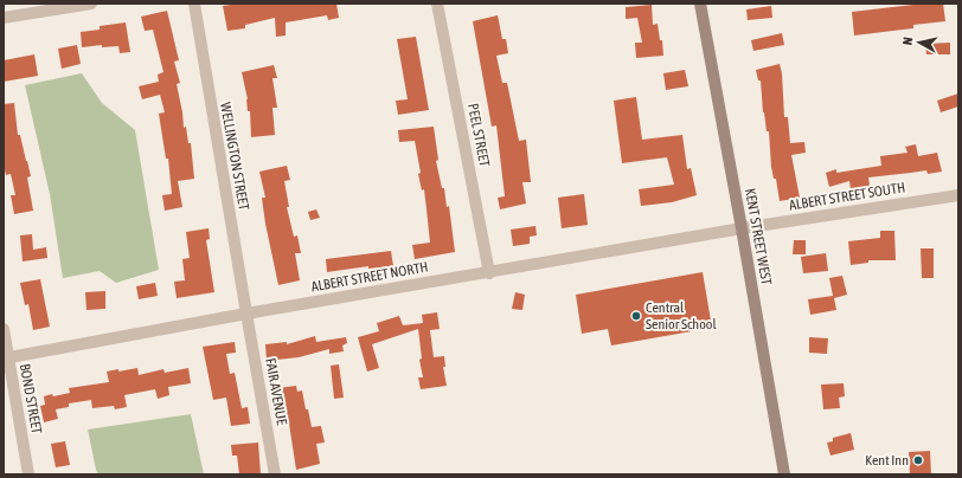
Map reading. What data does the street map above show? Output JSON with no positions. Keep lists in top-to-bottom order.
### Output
{
  "streets": {
    "main road": ["KENT STREET WEST"],
    "street": [
      "PEEL STREET",
      "WELLINGTON STREET",
      "ALBERT STREET SOUTH",
      "ALBERT STREET NORTH",
      "FAIR AVENUE",
      "BOND STREET"
    ]
  },
  "crossings": [
    ["PEEL STREET", "ALBERT STREET NORTH"],
    ["WELLINGTON STREET", "ALBERT STREET NORTH"],
    ["WELLINGTON STREET", "FAIR AVENUE"],
    ["ALBERT STREET SOUTH", "KENT STREET WEST"],
    ["ALBERT STREET SOUTH", "ALBERT STREET NORTH"],
    ["KENT STREET WEST", "ALBERT STREET NORTH"],
    ["ALBERT STREET NORTH", "FAIR AVENUE"],
    ["ALBERT STREET NORTH", "BOND STREET"]
  ],
  "places": ["Central Senior School", "Kent Inn"],
  "north": "left"
}
